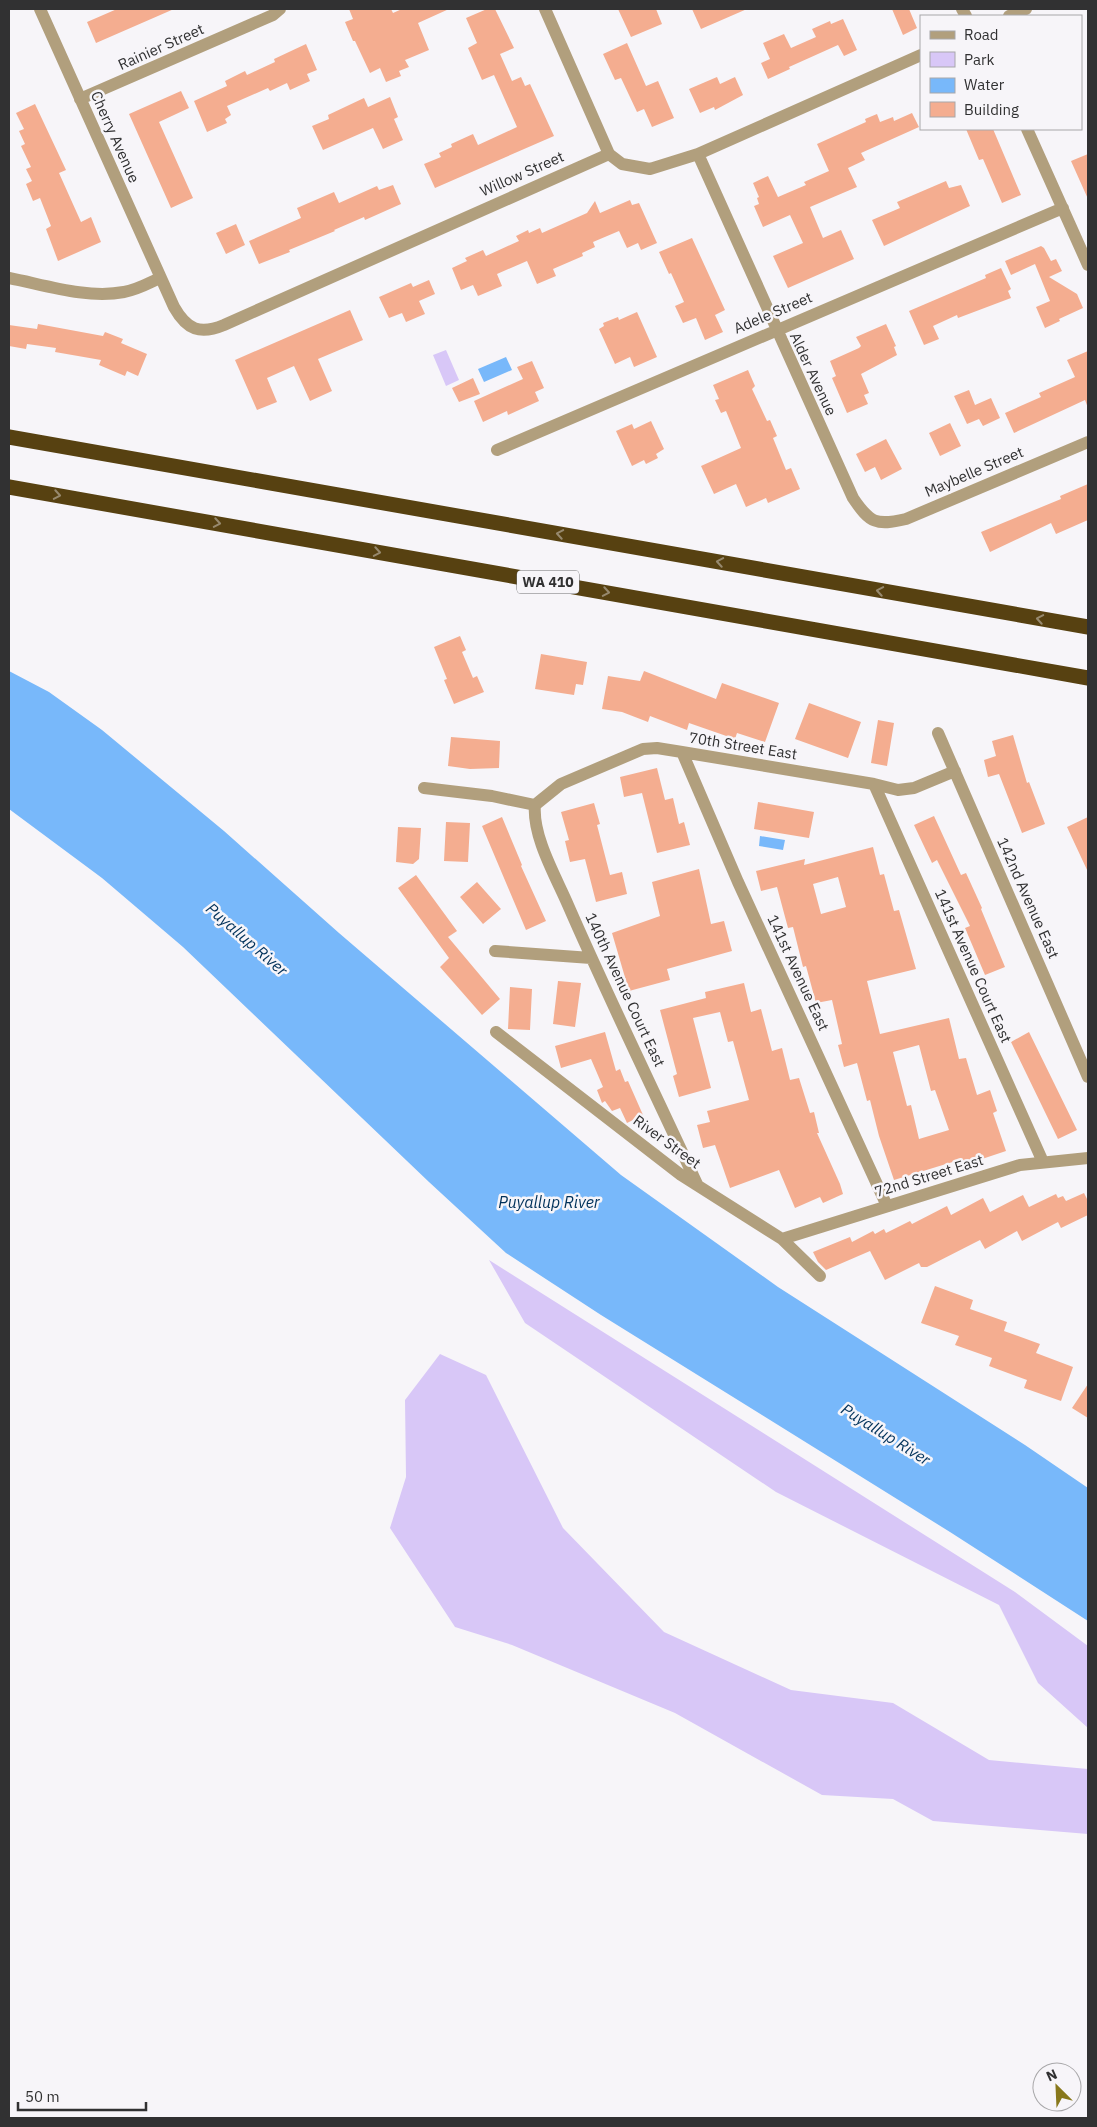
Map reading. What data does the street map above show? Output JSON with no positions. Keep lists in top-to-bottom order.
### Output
{
  "streets": {
    "highway": ["WA 410"],
    "street": [
      "Rainier Street",
      "Cherry Avenue",
      "Willow Street",
      "Adele Street",
      "Alder Avenue",
      "Maybelle Street",
      "70th Street East",
      "142nd Avenue East",
      "141st Avenue Court East",
      "141st Avenue East",
      "140th Avenue Court East",
      "River Street",
      "72nd Street East"
    ]
  },
  "crossings": [
    ["Rainier Street", "Cherry Avenue"],
    ["Cherry Avenue", "Willow Street"],
    ["Adele Street", "Alder Avenue"],
    ["Alder Avenue", "Maybelle Street"],
    ["70th Street East", "142nd Avenue East"],
    ["70th Street East", "141st Avenue Court East"],
    ["70th Street East", "141st Avenue East"],
    ["70th Street East", "140th Avenue Court East"],
    ["141st Avenue Court East", "72nd Street East"],
    ["141st Avenue East", "72nd Street East"],
    ["140th Avenue Court East", "River Street"],
    ["River Street", "72nd Street East"]
  ],
  "water": ["Puyallup River"],
  "legend": [
    "Road",
    "Park",
    "Water",
    "Building"
  ],
  "scale_bar": "50 m",
  "north": "top left"
}
